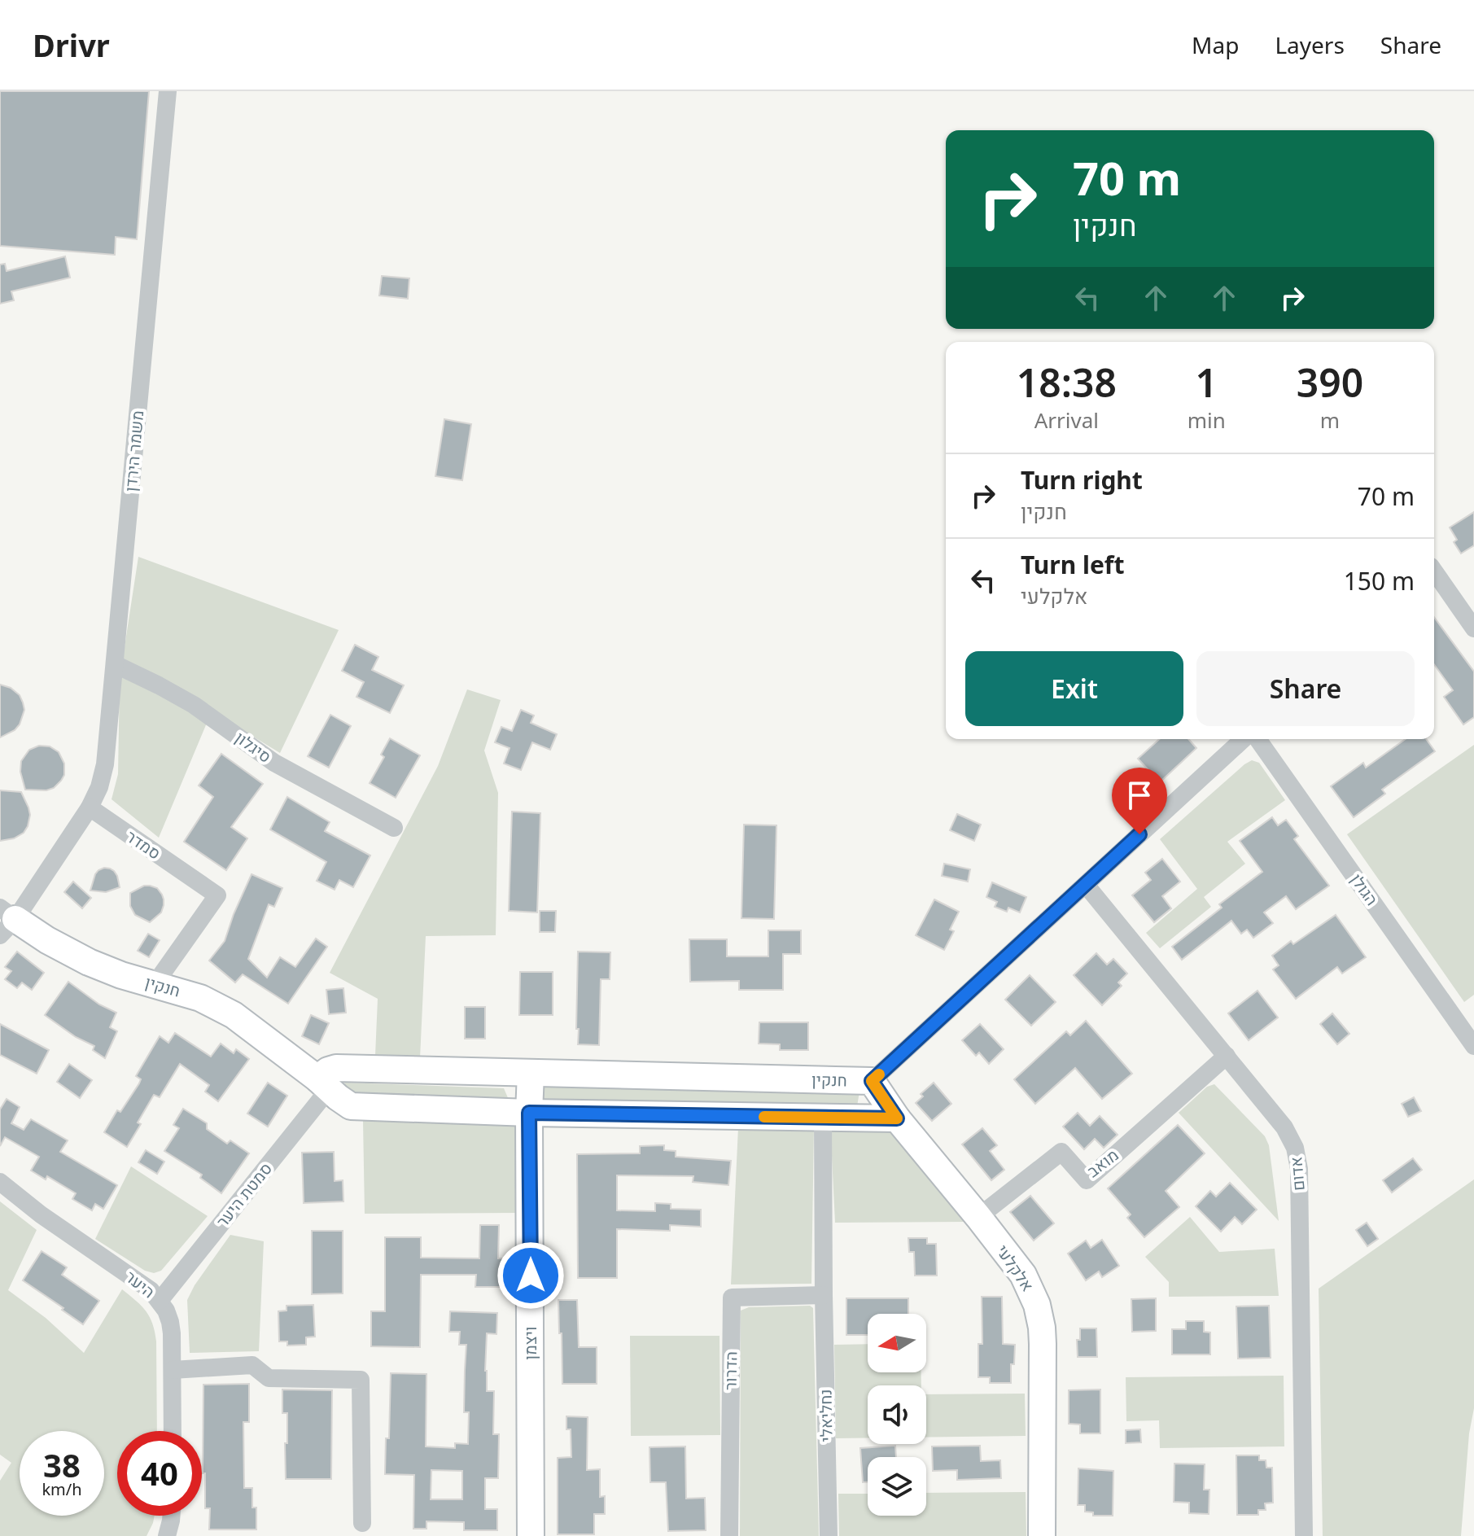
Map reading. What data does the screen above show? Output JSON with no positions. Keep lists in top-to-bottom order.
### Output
{
  "streets": {
    "street": [
      "משמר הירדן",
      "סיגלון",
      "סמדר",
      "הגולן",
      "חנקין",
      "מואב",
      "אדום",
      "סמטת היער",
      "אלקלעי",
      "היער",
      "ויצמן",
      "הדרור",
      "נחליאלי"
    ]
  },
  "crossings": [
    ["משמר הירדן", "סיגלון"],
    ["משמר הירדן", "סמדר"],
    ["סמדר", "חנקין"],
    ["חנקין", "סמטת היער"],
    ["חנקין", "אלקלעי"],
    ["חנקין", "ויצמן"],
    ["חנקין", "נחליאלי"],
    ["מואב", "אדום"],
    ["מואב", "אלקלעי"],
    ["סמטת היער", "היער"],
    ["הדרור", "נחליאלי"]
  ],
  "north": "left",
  "page": {
    "header": "Drivr",
    "nav": ["Map", "Layers", "Share"],
    "turn": ["70 m", "חנקין"],
    "eta": [
      "18:38",
      "Arrival",
      "1",
      "min",
      "390",
      "m"
    ],
    "list": [
      {
        "name": "Turn right",
        "note": "חנקין",
        "value": "70 m"
      },
      {
        "name": "Turn left",
        "note": "אלקלעי",
        "value": "150 m"
      }
    ],
    "buttons": ["Exit", "Share"],
    "speed": "38 km/h",
    "limit": "40"
  }
}
